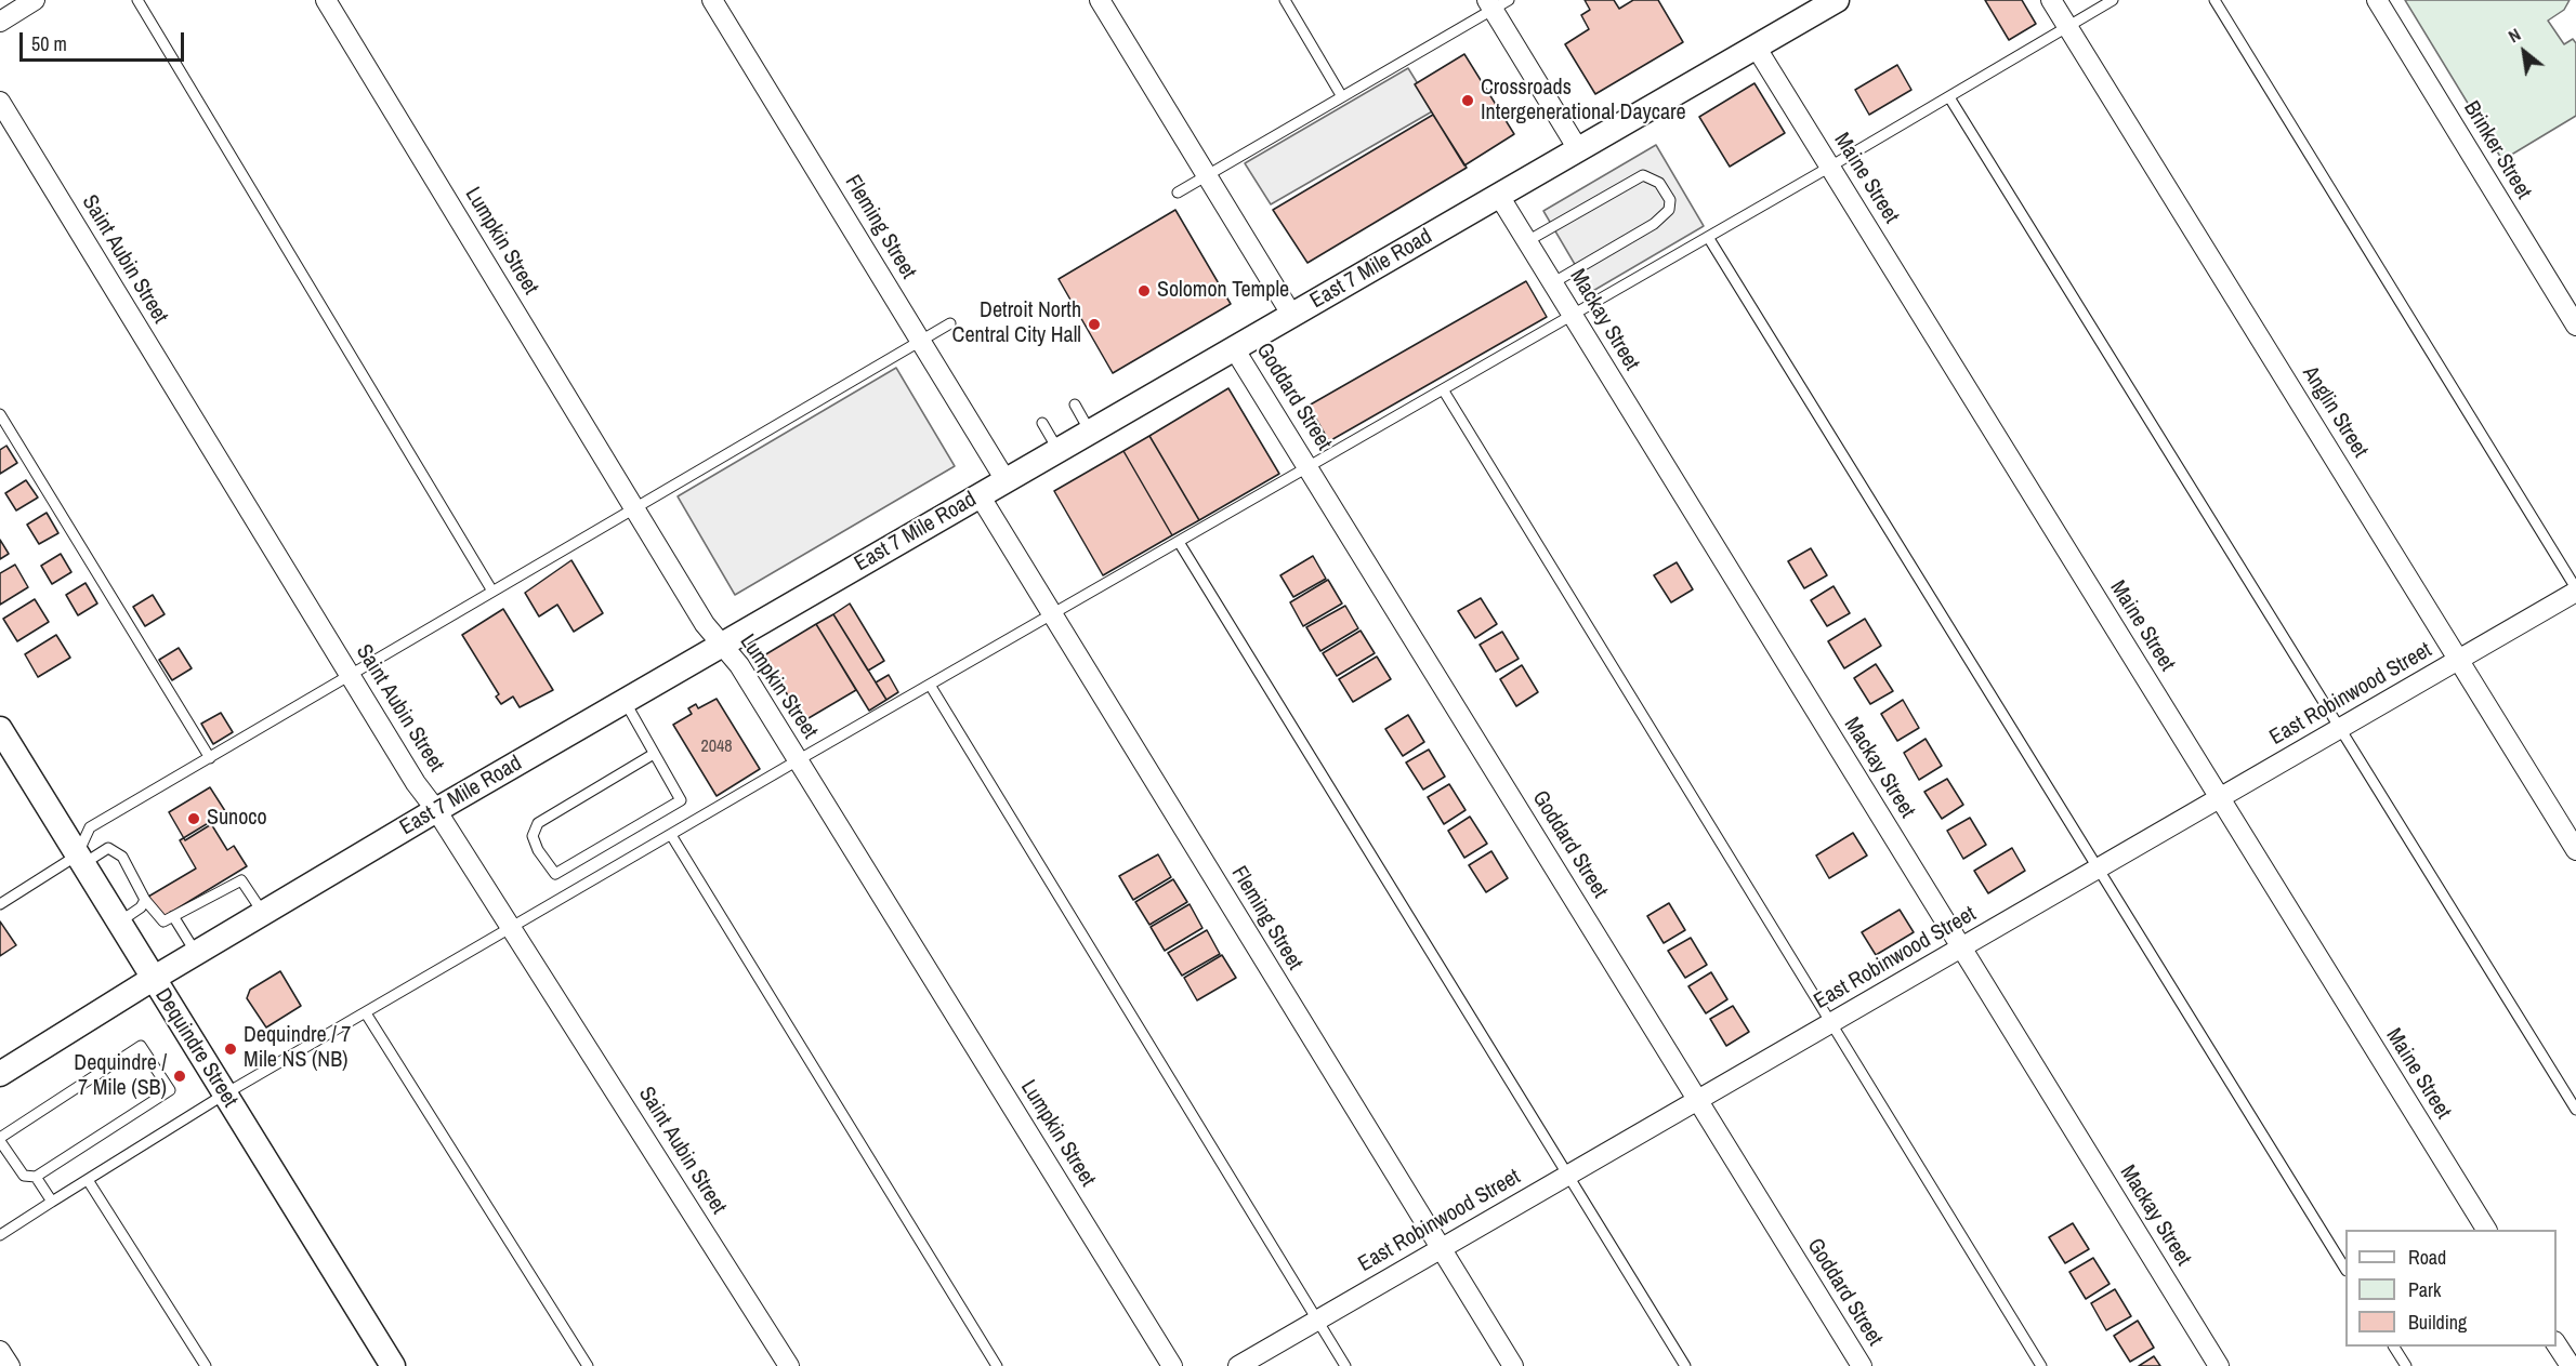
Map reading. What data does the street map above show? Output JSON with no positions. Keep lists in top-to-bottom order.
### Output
{
  "streets": {
    "street": [
      "Brinker Street",
      "Maine Street",
      "Fleming Street",
      "Lumpkin Street",
      "Saint Aubin Street",
      "East 7 Mile Road",
      "Mackay Street",
      "Goddard Street",
      "Anglin Street",
      "East Robinwood Street",
      "Dequindre Street"
    ]
  },
  "crossings": [
    ["Maine Street", "East 7 Mile Road"],
    ["Maine Street", "East Robinwood Street"],
    ["Fleming Street", "East 7 Mile Road"],
    ["Fleming Street", "East Robinwood Street"],
    ["Lumpkin Street", "East 7 Mile Road"],
    ["Saint Aubin Street", "East 7 Mile Road"],
    ["East 7 Mile Road", "Mackay Street"],
    ["East 7 Mile Road", "Goddard Street"],
    ["East 7 Mile Road", "Dequindre Street"],
    ["Mackay Street", "East Robinwood Street"],
    ["Goddard Street", "East Robinwood Street"],
    ["Anglin Street", "East Robinwood Street"]
  ],
  "places": [
    "Crossroads Intergenerational Daycare",
    "Solomon Temple",
    "Detroit North Central City Hall",
    "Sunoco",
    "Dequindre / 7 Mile NS (NB)",
    "Dequindre / 7 Mile (SB)"
  ],
  "house_numbers": ["2048"],
  "legend": ["Road", "Park", "Building"],
  "scale_bar": "50 m",
  "north": "top left"
}
